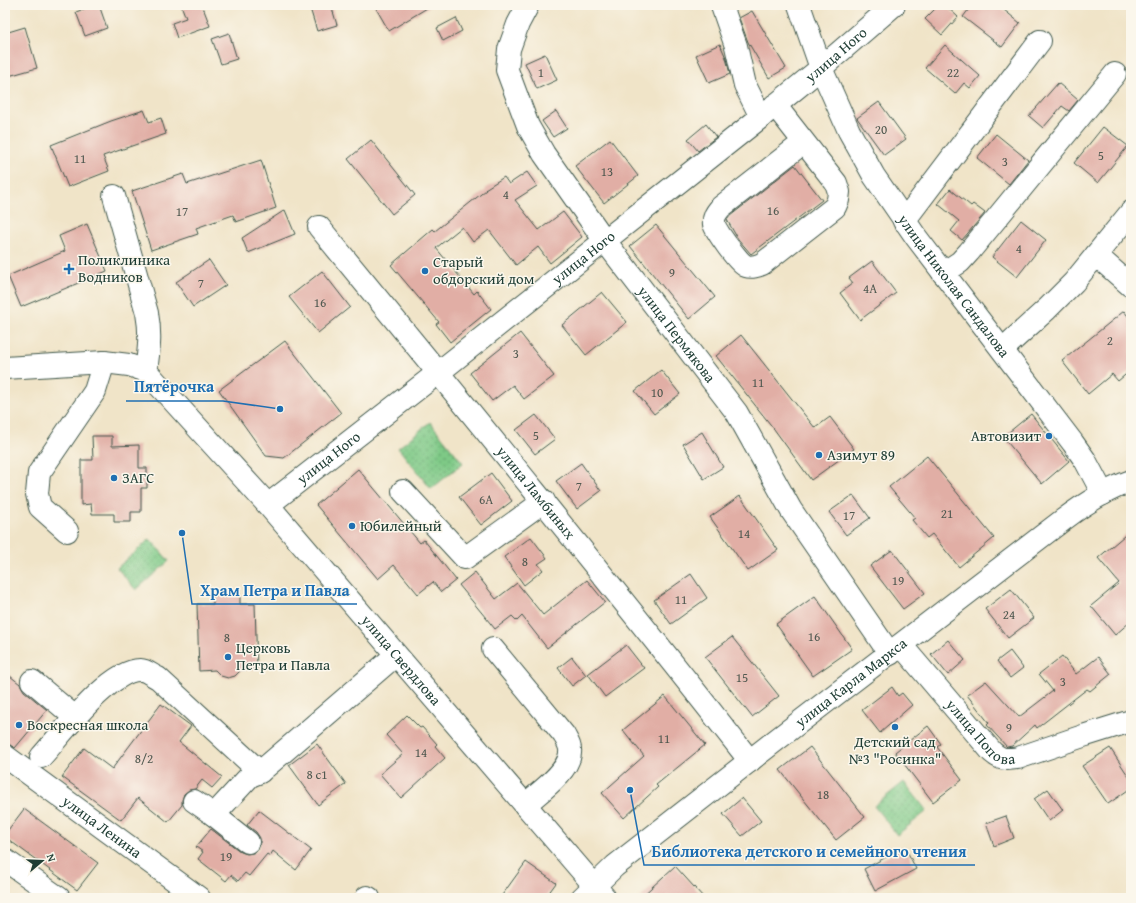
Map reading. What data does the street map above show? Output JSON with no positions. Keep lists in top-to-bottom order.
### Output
{
  "streets": {
    "street": [
      "улица Ного",
      "улица Николая Сандалова",
      "улица Пермякова",
      "улица Ламбиных",
      "улица Свердлова",
      "улица Карла Маркса",
      "улица Попова",
      "улица Ленина"
    ]
  },
  "crossings": [
    ["улица Ного", "улица Николая Сандалова"],
    ["улица Ного", "улица Пермякова"],
    ["улица Ного", "улица Ламбиных"],
    ["улица Ного", "улица Свердлова"],
    ["улица Николая Сандалова", "улица Карла Маркса"],
    ["улица Пермякова", "улица Карла Маркса"],
    ["улица Пермякова", "улица Попова"],
    ["улица Ламбиных", "улица Карла Маркса"],
    ["улица Свердлова", "улица Карла Маркса"],
    ["улица Карла Маркса", "улица Попова"]
  ],
  "places": {
    "health": ["Поликлиника Водников"],
    "other": [
      "Старый обдорский дом",
      "Пятёрочка",
      "Автовизит",
      "Азимут 89",
      "ЗАГС",
      "Юбилейный",
      "Храм Петра и Павла",
      "Церковь Петра и Павла",
      "Воскресная школа",
      "Детский сад №3 \"Росинка\"",
      "Библиотека детского и семейного чтения"
    ]
  },
  "house_numbers": [
    "1",
    "22",
    "20",
    "5",
    "11",
    "3",
    "13",
    "4",
    "16",
    "17",
    "4",
    "9",
    "7",
    "4А",
    "16",
    "2",
    "3",
    "11",
    "10",
    "5",
    "7",
    "6А",
    "21",
    "17",
    "14",
    "8",
    "19",
    "11",
    "24",
    "16",
    "8",
    "15",
    "3",
    "9",
    "11",
    "14",
    "8/2",
    "8 с1",
    "18",
    "19"
  ],
  "north": "right"
}
